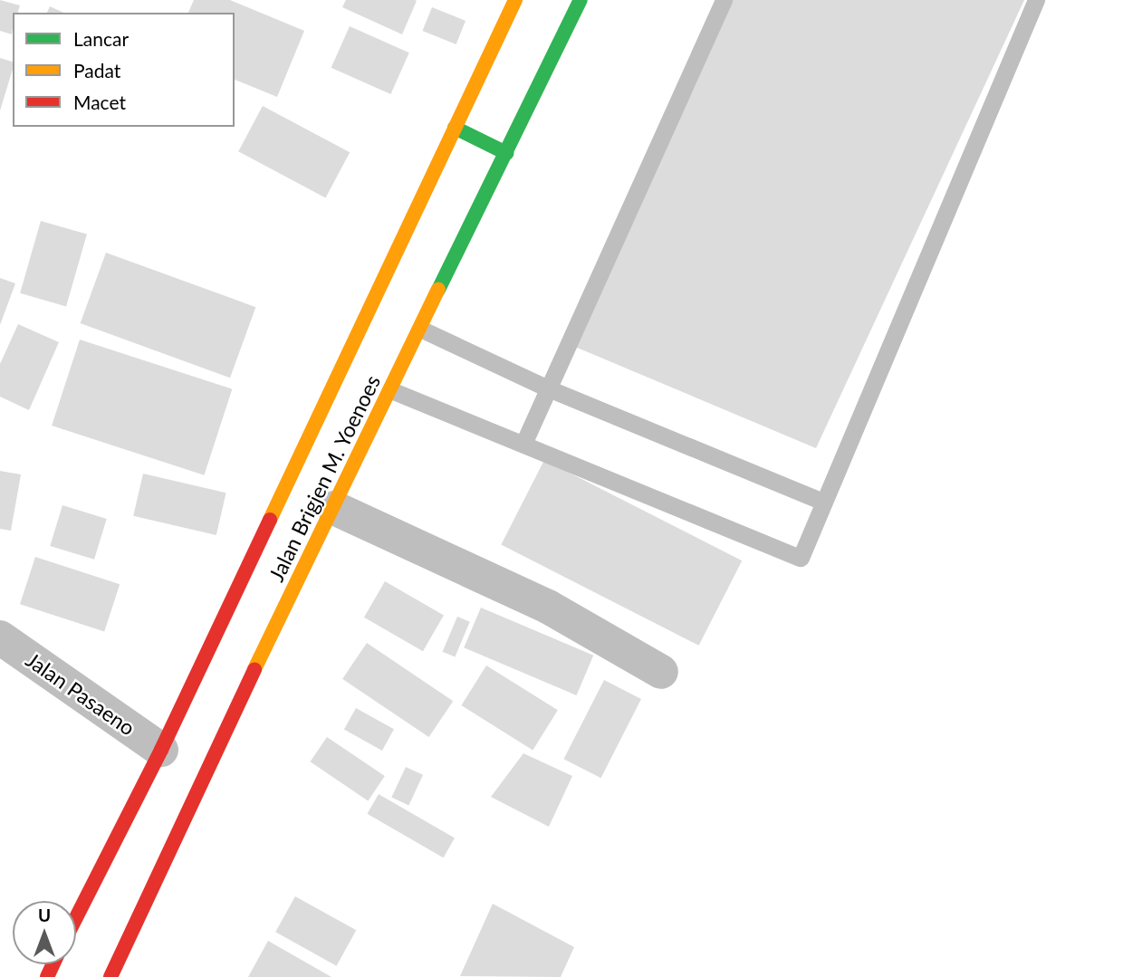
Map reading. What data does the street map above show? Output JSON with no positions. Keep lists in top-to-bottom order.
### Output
{
  "streets": {
    "main road": ["Jalan Brigjen M. Yoenoes"],
    "street": ["Jalan Pasaeno"]
  },
  "crossings": [
    ["Jalan Brigjen M. Yoenoes", "Jalan Pasaeno"]
  ],
  "legend": ["Lancar", "Padat", "Macet"],
  "north": "top"
}
